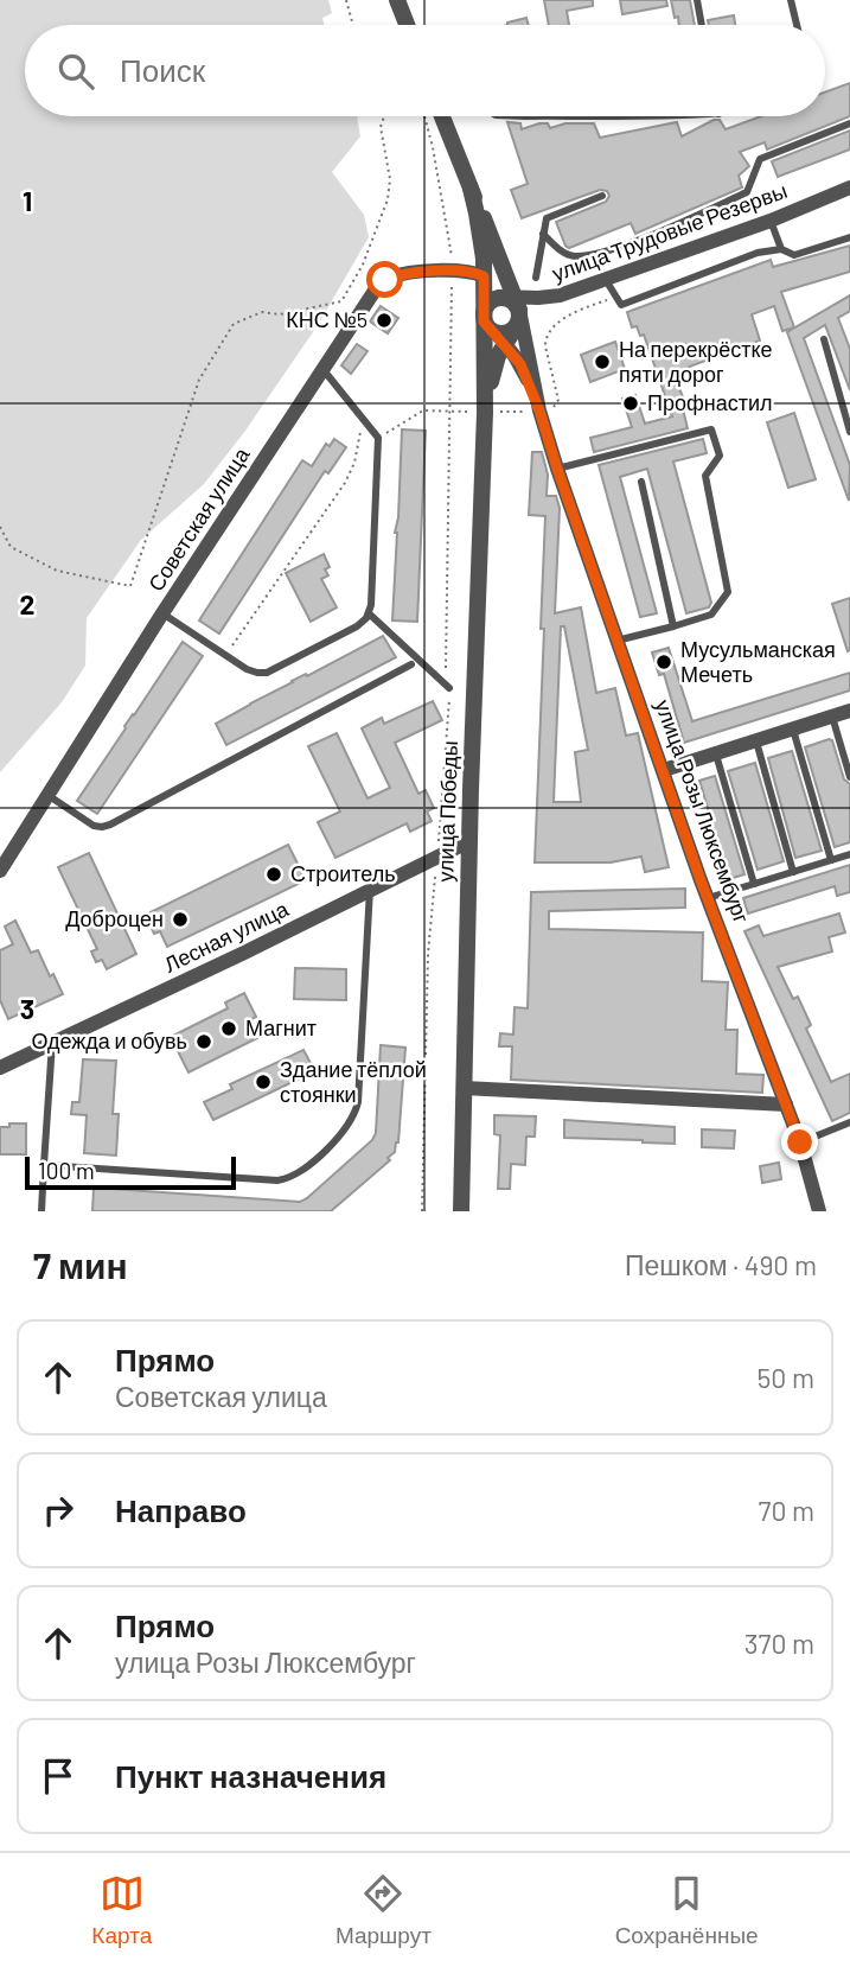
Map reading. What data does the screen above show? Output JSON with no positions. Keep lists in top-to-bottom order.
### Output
{
  "streets": {
    "street": [
      "улица Трудовые Резервы",
      "Советская улица",
      "улица Победы",
      "улица Розы Люксембург",
      "Лесная улица"
    ]
  },
  "crossings": [
    ["улица Трудовые Резервы", "улица Розы Люксембург"],
    ["Советская улица", "улица Розы Люксембург"],
    ["улица Победы", "улица Розы Люксембург"],
    ["улица Победы", "Лесная улица"]
  ],
  "places": [
    "КНС №5",
    "На перекрёстке пяти дорог",
    "Профнастил",
    "Мусульманская Мечеть",
    "Строитель",
    "Доброцен",
    "Магнит",
    "Одежда и обувь",
    "Здание тёплой стоянки"
  ],
  "scale_bar": "100 m",
  "page": {
    "search": "Поиск",
    "scale": "100 m",
    "heading": ["7 мин", "Пешком · 490 m"],
    "list": [
      ["Прямо", "Советская улица", "50 m"],
      ["Направо", "70 m"],
      ["Прямо", "улица Розы Люксембург", "370 m"],
      "Пункт назначения"
    ],
    "nav": ["Карта", "Маршрут", "Сохранённые"]
  },
  "grid": {
    "rows": ["1", "2", "3"]
  }
}
